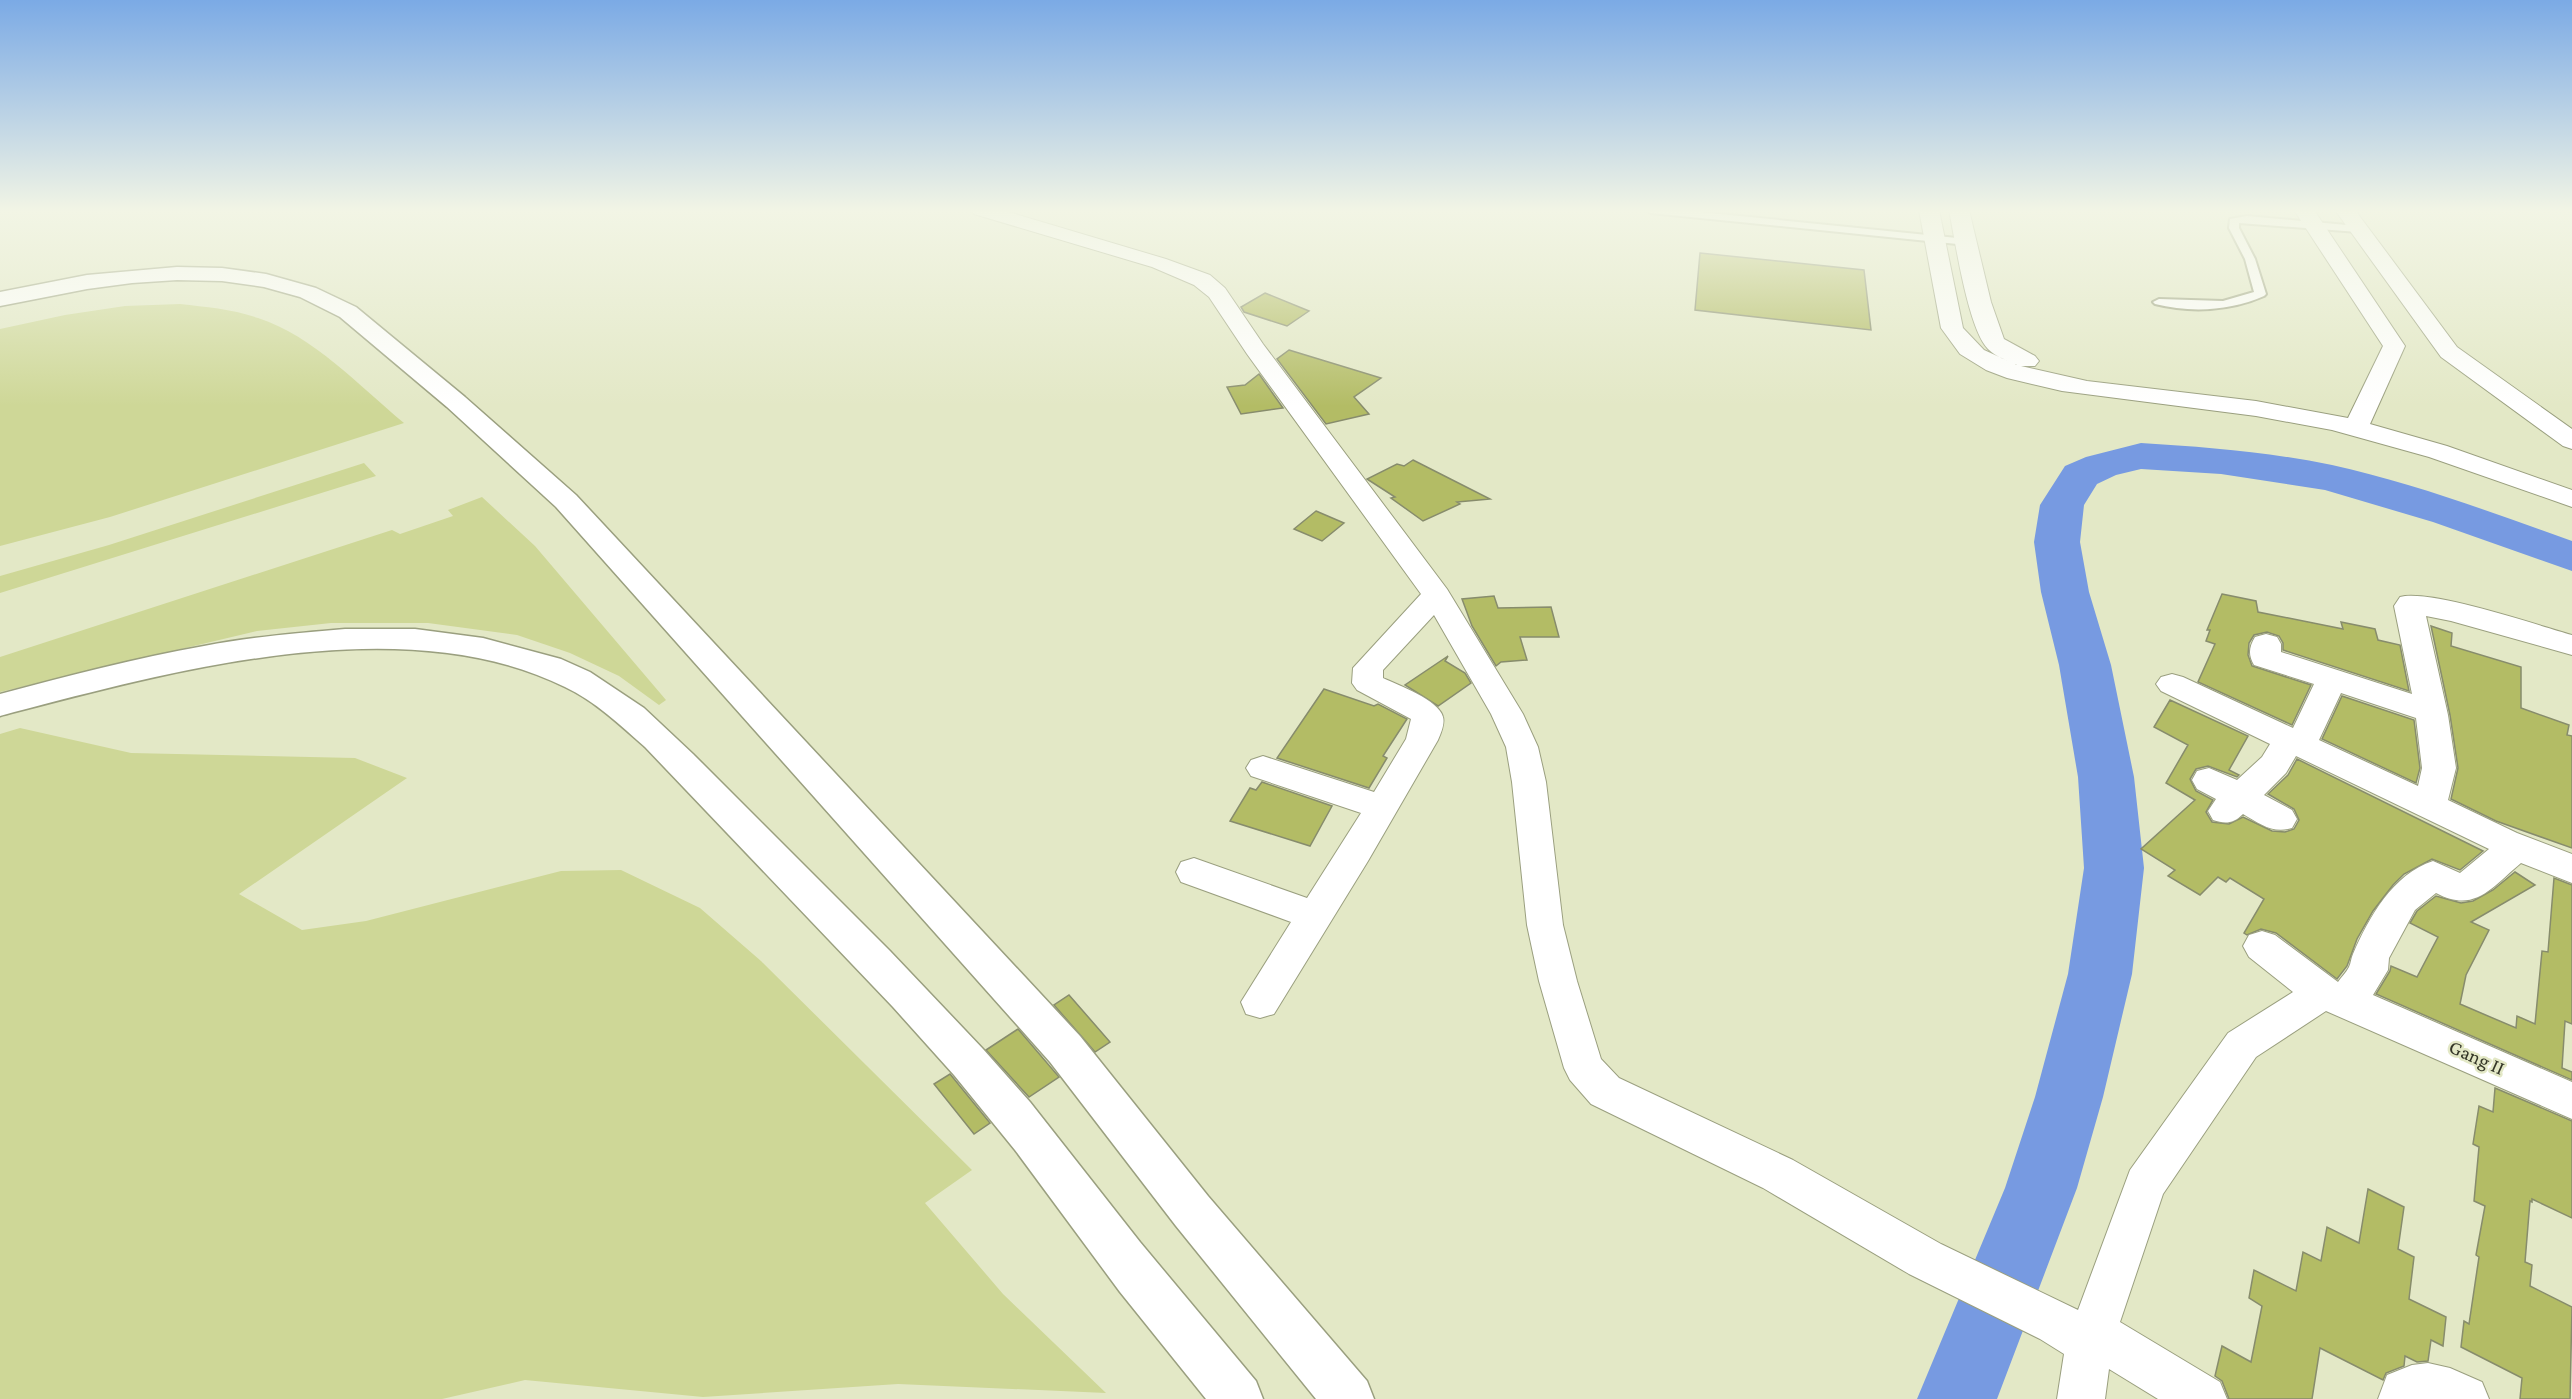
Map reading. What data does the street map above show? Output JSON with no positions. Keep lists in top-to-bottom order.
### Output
{
  "streets": {
    "street": ["Gang II"]
  }
}
